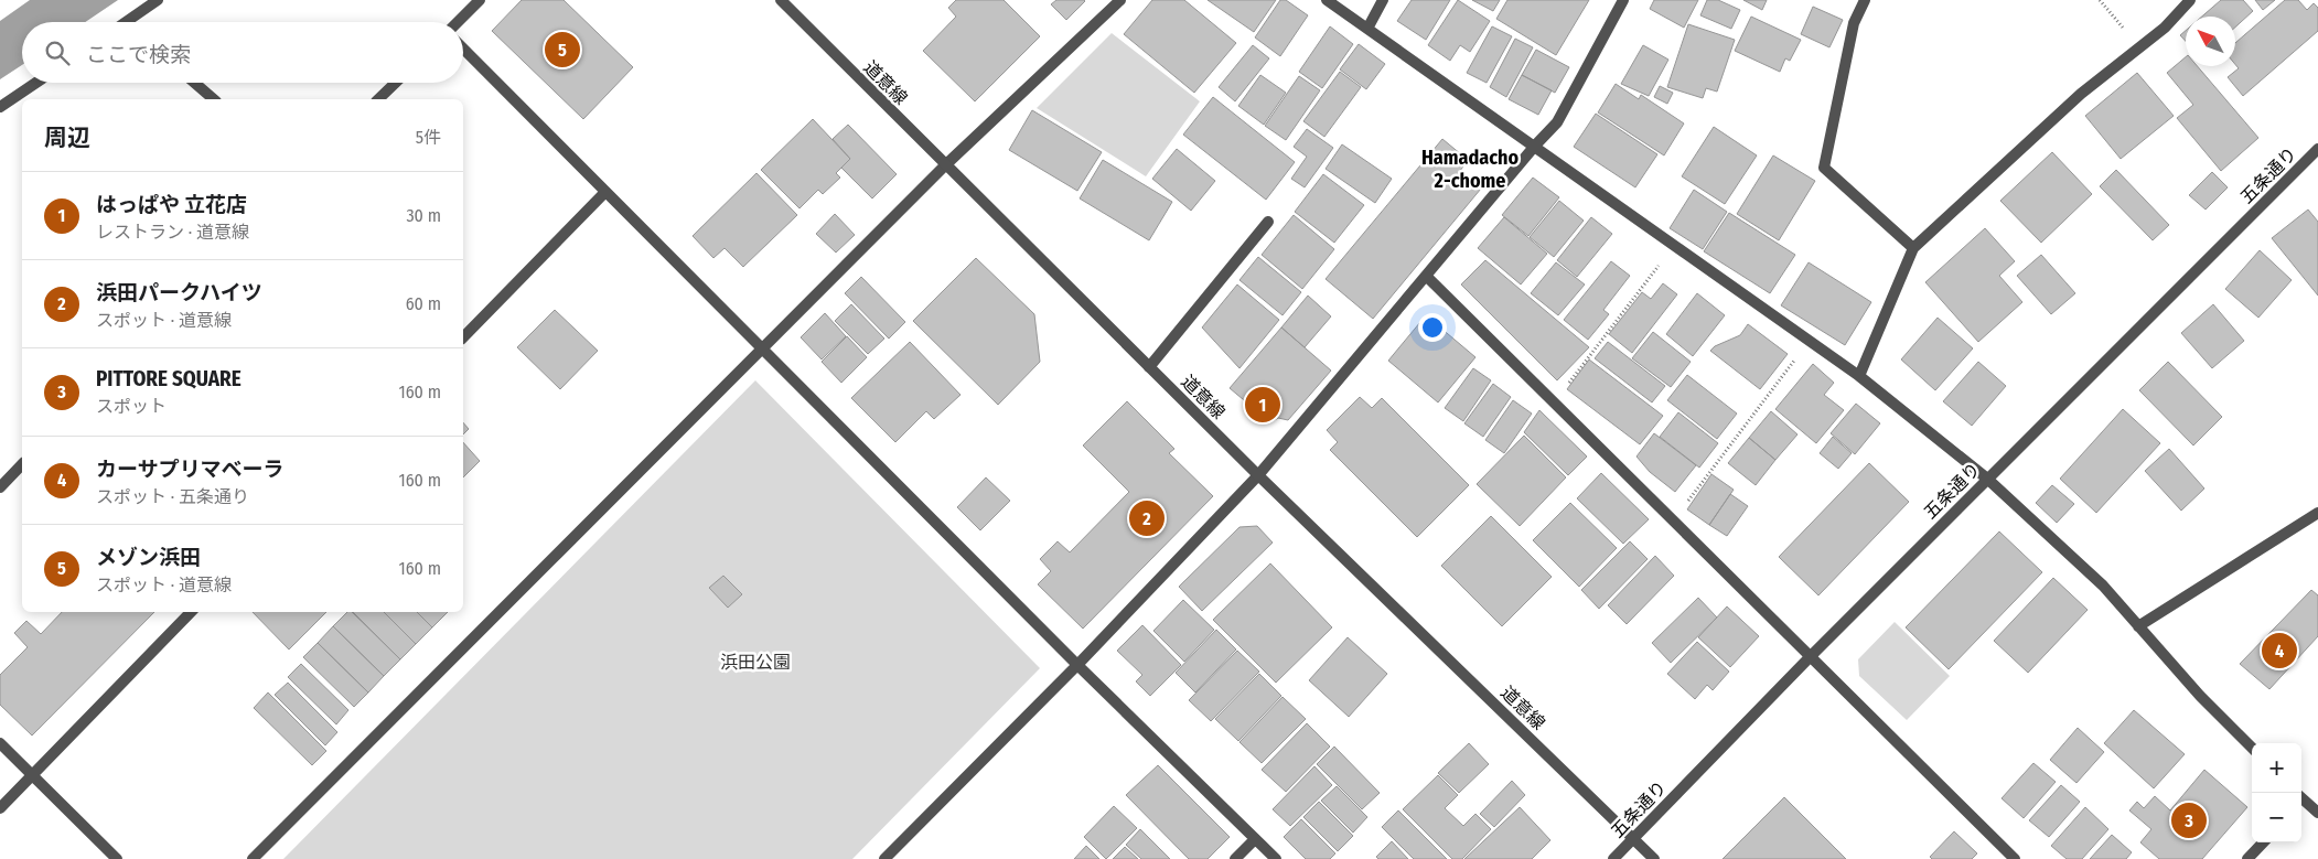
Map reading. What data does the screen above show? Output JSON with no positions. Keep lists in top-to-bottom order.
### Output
{
  "streets": {
    "street": ["道意線", "五条通り"]
  },
  "crossings": [
    ["道意線", "五条通り"]
  ],
  "districts": ["Hamadacho 2-chome"],
  "parks": ["浜田公園"],
  "north": "top left",
  "page": {
    "search": "ここで検索",
    "pins": [
      "5",
      "1",
      "2",
      "4",
      "3"
    ],
    "heading": ["周辺", "5件"],
    "list": [
      {
        "mark": "1",
        "name": "はっぱや 立花店",
        "note": "レストラン · 道意線",
        "value": "30 m"
      },
      {
        "mark": "2",
        "name": "浜田パークハイツ",
        "note": "スポット · 道意線",
        "value": "60 m"
      },
      {
        "mark": "3",
        "name": "PITTORE SQUARE",
        "note": "スポット",
        "value": "160 m"
      },
      {
        "mark": "4",
        "name": "カーサプリマベーラ",
        "note": "スポット · 五条通り",
        "value": "160 m"
      },
      {
        "mark": "5",
        "name": "メゾン浜田",
        "note": "スポット · 道意線",
        "value": "160 m"
      }
    ],
    "map_buttons": ["+", "−"]
  }
}
